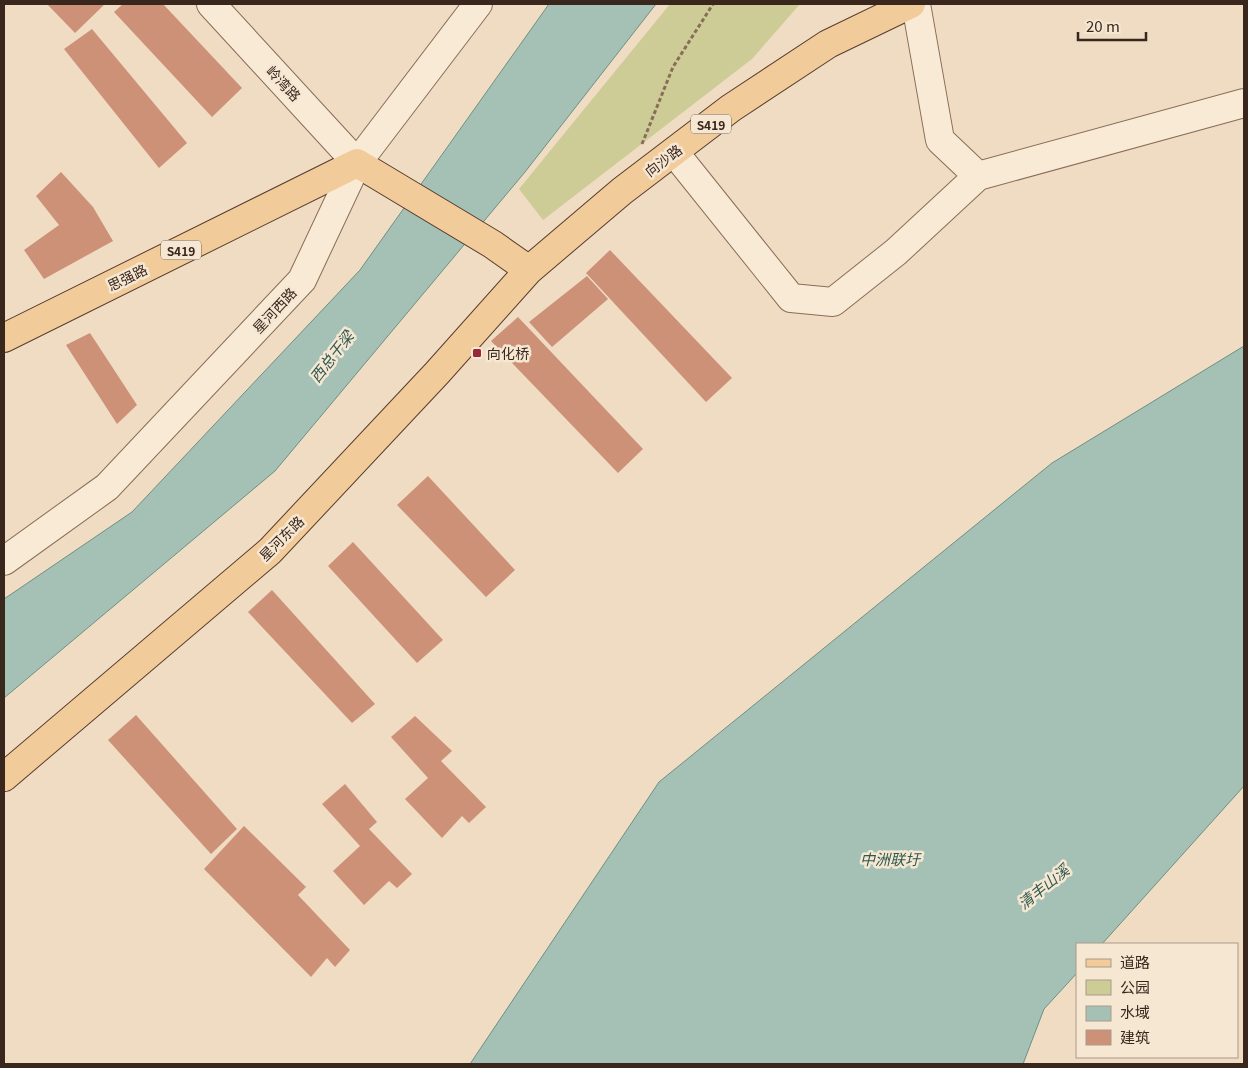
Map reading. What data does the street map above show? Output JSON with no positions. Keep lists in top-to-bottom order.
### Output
{
  "streets": {
    "main road": [
      "S419",
      "向沙路",
      "思强路",
      "星河东路"
    ],
    "street": ["岭湾路", "星河西路"]
  },
  "crossings": [
    ["岭湾路", "思强路"],
    ["岭湾路", "星河西路"],
    ["向沙路", "星河东路"],
    ["思强路", "星河西路"]
  ],
  "water": ["西总干梁", "中洲联圩", "清丰山溪"],
  "places": {
    "transit": ["向化桥"]
  },
  "legend": [
    "道路",
    "公园",
    "水域",
    "建筑"
  ],
  "scale_bar": "20 m"
}
